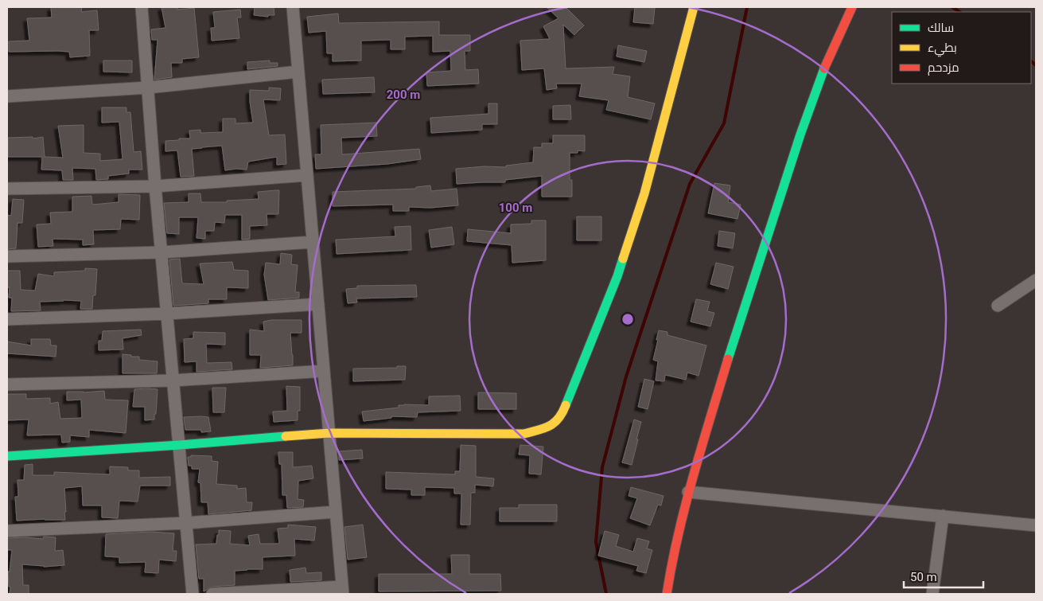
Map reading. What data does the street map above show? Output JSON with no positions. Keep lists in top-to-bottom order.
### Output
{
  "legend": ["سالك", "بطيء", "مزدحم"],
  "scale_bar": "50 m",
  "rings": ["200 m", "100 m"]
}
